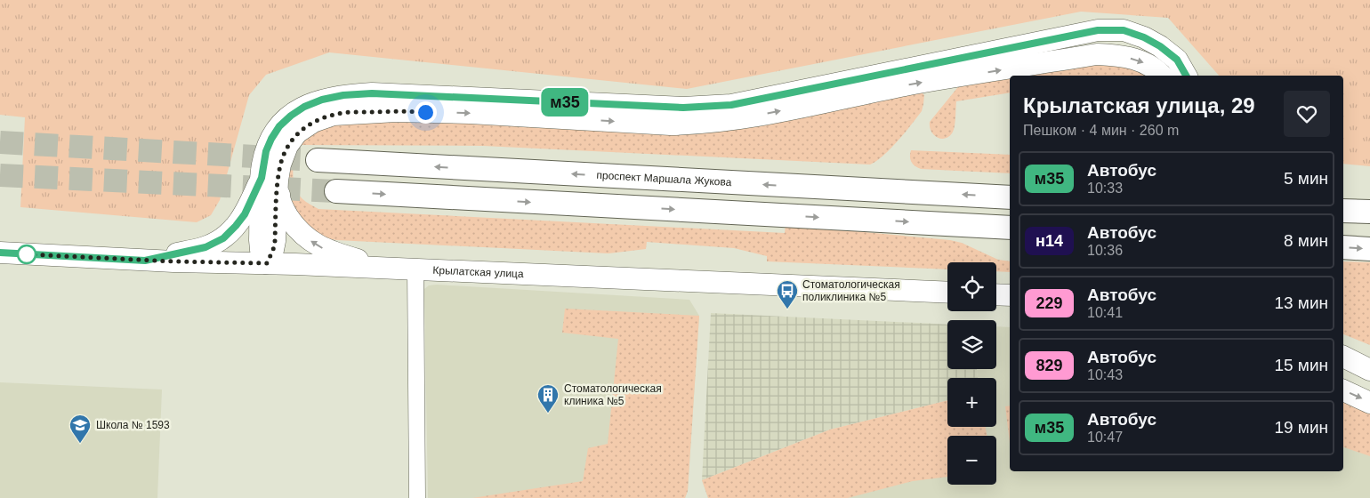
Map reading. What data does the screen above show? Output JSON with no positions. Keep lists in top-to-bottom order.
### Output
{
  "streets": {
    "main road": ["проспект Маршала Жукова", "Крылатская улица"]
  },
  "places": {
    "bus stop": ["Стоматологическая поликлиника №5"],
    "building": ["Стоматологическая клиника №5"],
    "school or university": ["Школа № 1593"]
  },
  "lines": ["bus line м35"],
  "page": {
    "on_map": "м35",
    "heading": ["Крылатская улица, 29", "Пешком · 4 мин · 260 m"],
    "list": [
      {
        "mark": "м35",
        "name": "Автобус",
        "note": "10:33",
        "value": "5 мин"
      },
      {
        "mark": "н14",
        "name": "Автобус",
        "note": "10:36",
        "value": "8 мин"
      },
      {
        "mark": "229",
        "name": "Автобус",
        "note": "10:41",
        "value": "13 мин"
      },
      {
        "mark": "829",
        "name": "Автобус",
        "note": "10:43",
        "value": "15 мин"
      },
      {
        "mark": "м35",
        "name": "Автобус",
        "note": "10:47",
        "value": "19 мин"
      }
    ],
    "map_buttons": ["+", "−"]
  }
}
